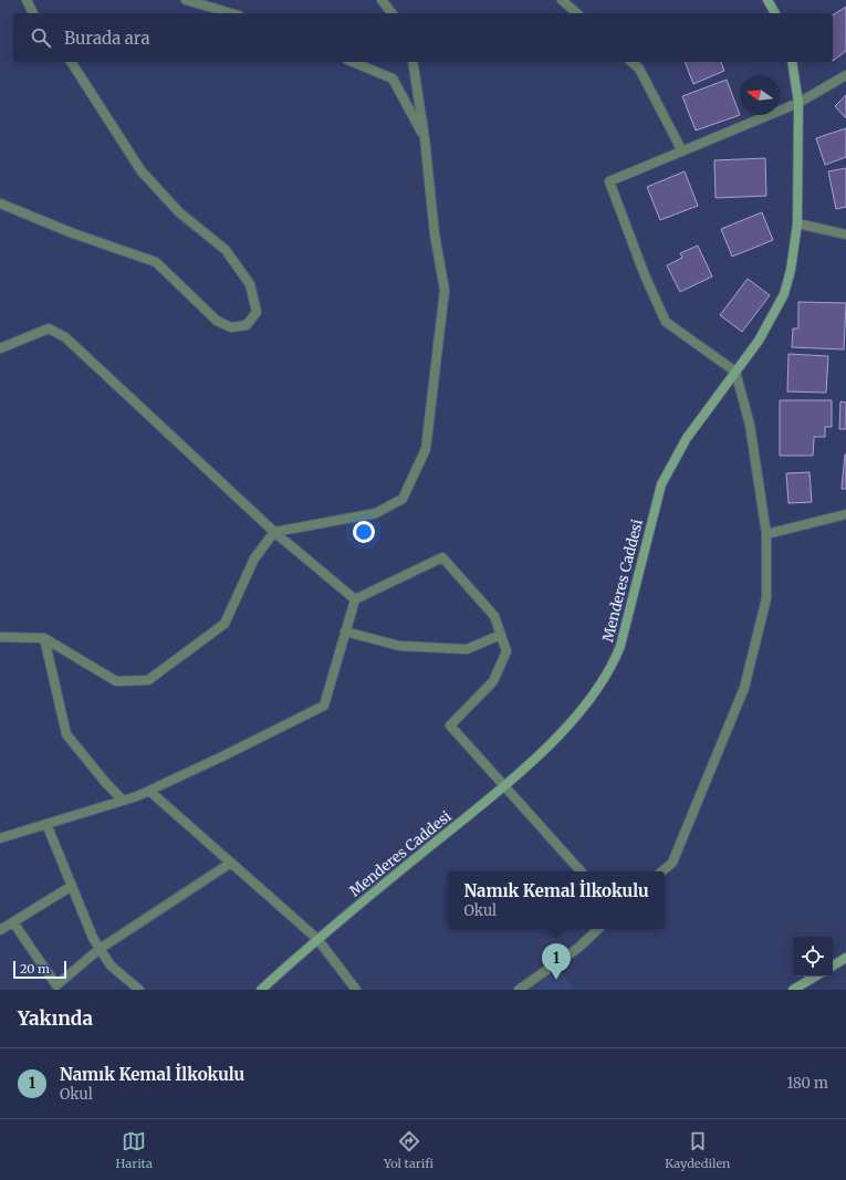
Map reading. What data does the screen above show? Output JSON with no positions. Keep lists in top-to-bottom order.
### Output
{
  "streets": {
    "street": ["Menderes Caddesi"]
  },
  "scale_bar": "20 m",
  "north": "left",
  "page": {
    "search": "Burada ara",
    "popup": ["Namık Kemal İlkokulu", "Okul"],
    "pins": "1",
    "scale": "20 m",
    "heading": "Yakında",
    "list": [
      {
        "mark": "1",
        "name": "Namık Kemal İlkokulu",
        "note": "Okul",
        "value": "180 m"
      }
    ],
    "nav": ["Harita", "Yol tarifi", "Kaydedilen"]
  }
}
